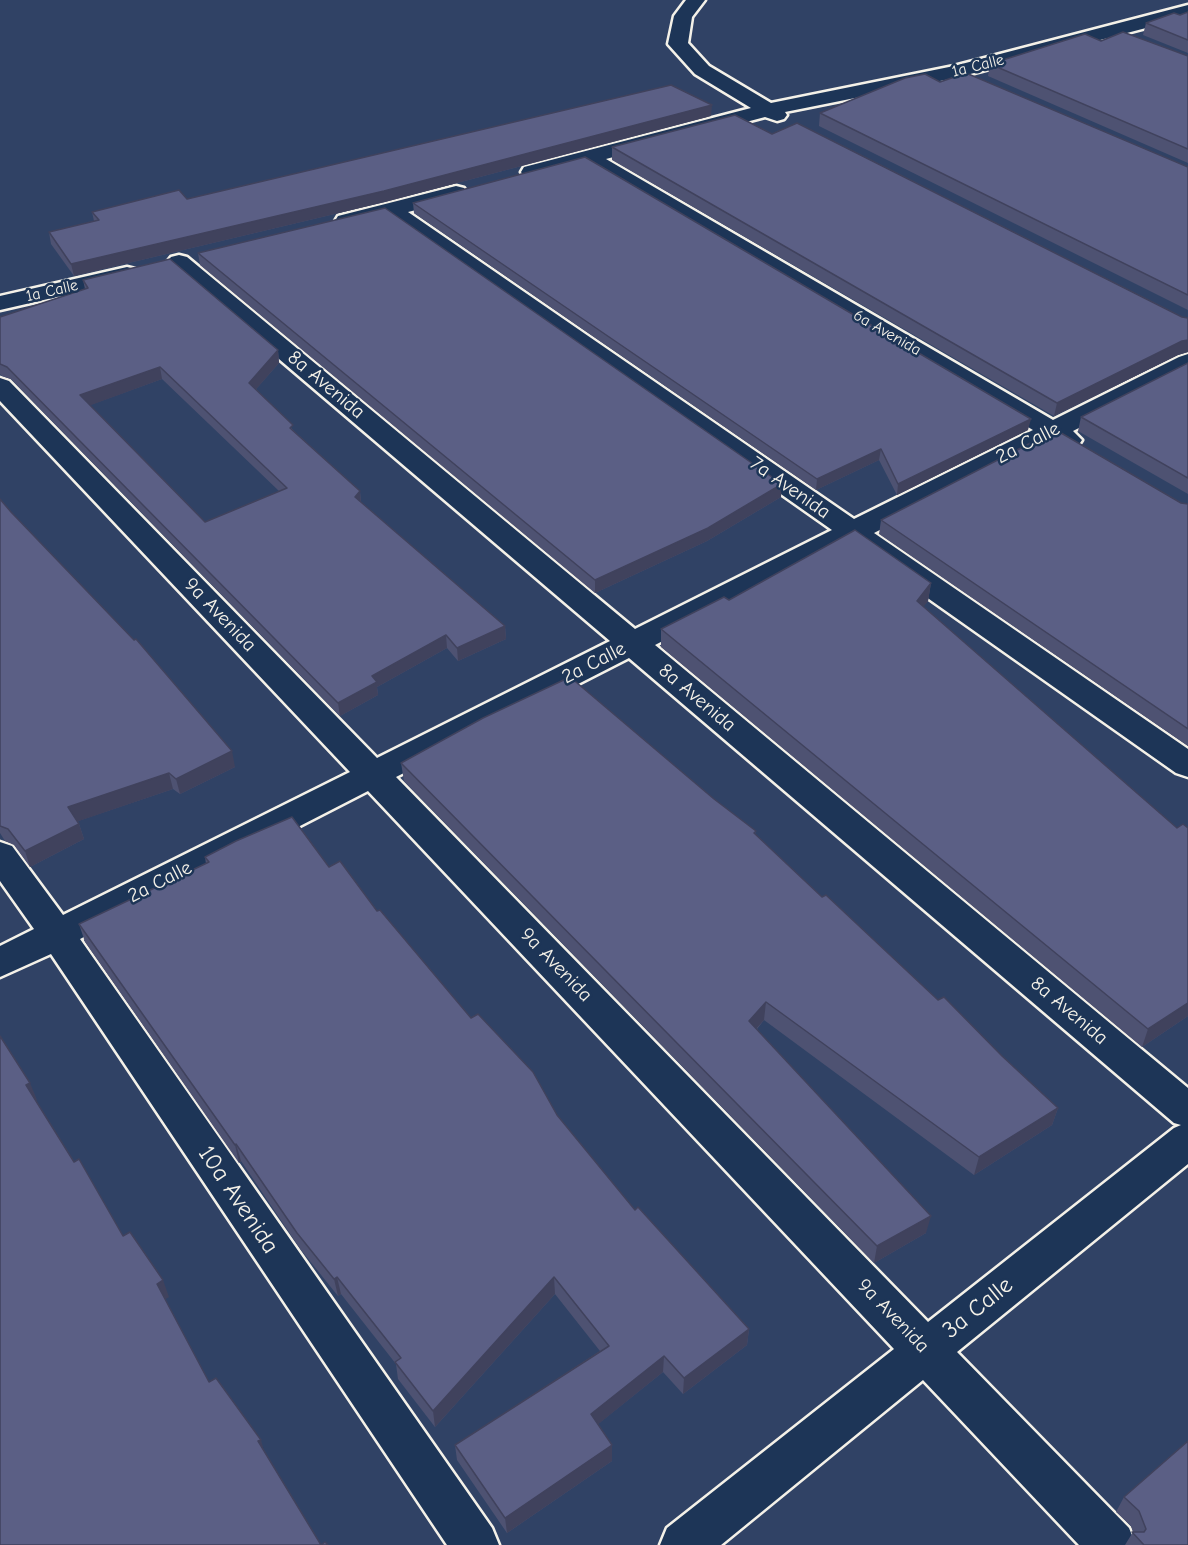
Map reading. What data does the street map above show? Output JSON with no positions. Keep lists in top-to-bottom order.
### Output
{
  "streets": {
    "street": [
      "1a Calle",
      "6a Avenida",
      "8a Avenida",
      "2a Calle",
      "7a Avenida",
      "9a Avenida",
      "10a Avenida",
      "3a Calle"
    ]
  },
  "crossings": [
    ["1a Calle", "6a Avenida"],
    ["1a Calle", "8a Avenida"],
    ["6a Avenida", "2a Calle"],
    ["8a Avenida", "2a Calle"],
    ["2a Calle", "7a Avenida"],
    ["2a Calle", "9a Avenida"],
    ["2a Calle", "10a Avenida"],
    ["9a Avenida", "3a Calle"]
  ]
}
